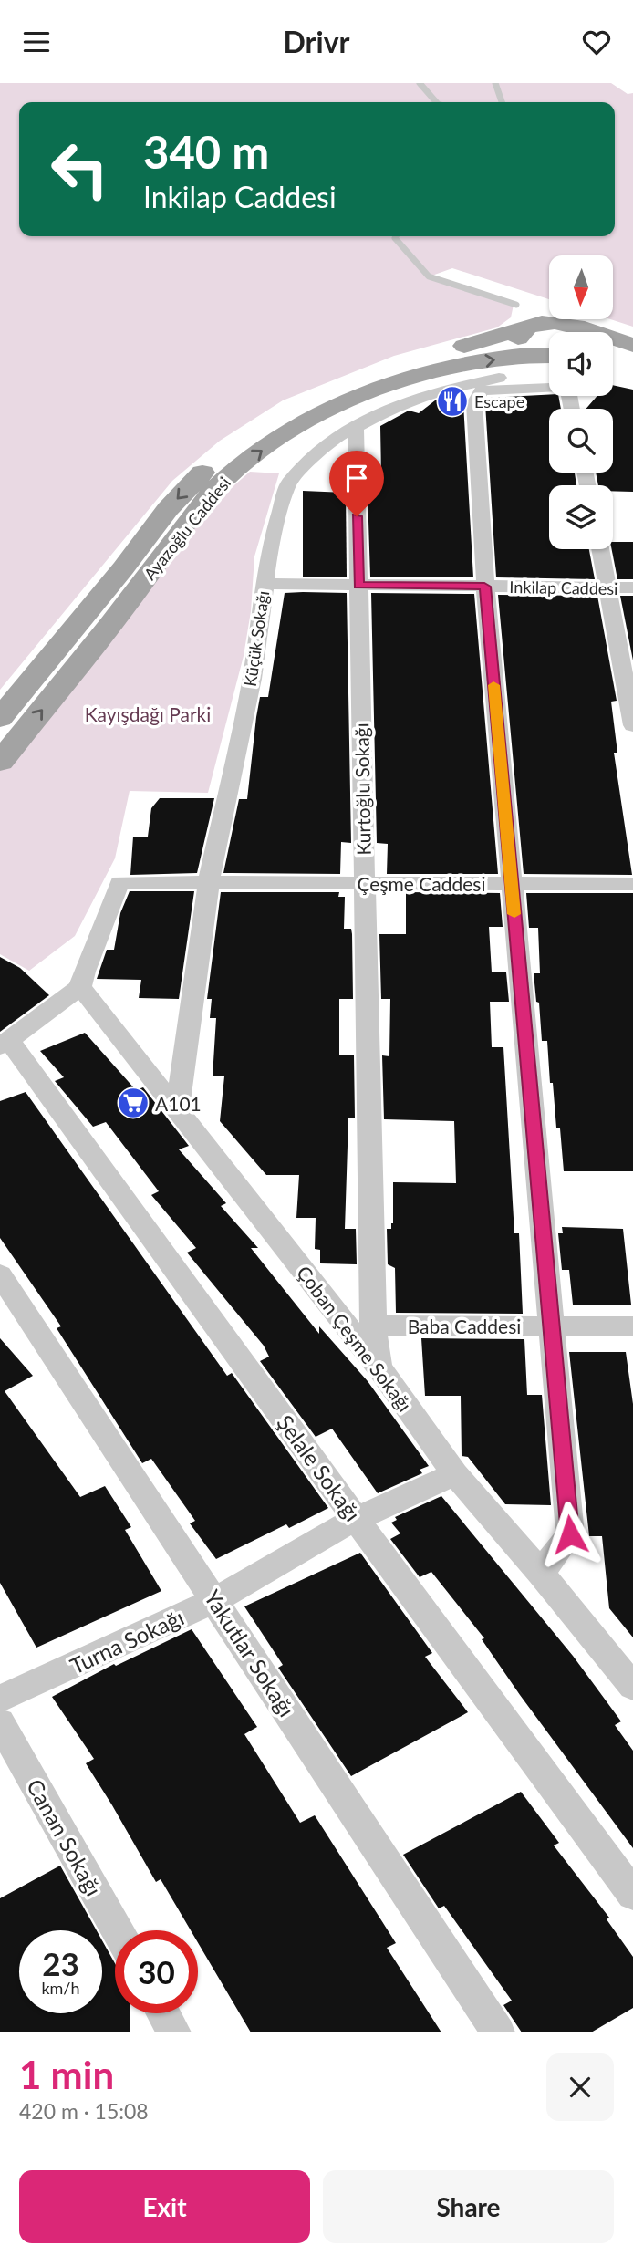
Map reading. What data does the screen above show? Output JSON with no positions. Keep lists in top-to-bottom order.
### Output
{
  "streets": {
    "main road": ["Ayazoğlu Caddesi"],
    "street": [
      "Inkilap Caddesi",
      "Küçük Sokağı",
      "Kurtoğlu Sokağı",
      "Çeşme Caddesi",
      "Baba Caddesi",
      "Çoban Çeşme Sokağı",
      "Şelale Sokağı",
      "Turna Sokağı",
      "Yakutlar Sokağı",
      "Canan Sokağı"
    ]
  },
  "crossings": [
    ["Inkilap Caddesi", "Küçük Sokağı"],
    ["Inkilap Caddesi", "Kurtoğlu Sokağı"],
    ["Küçük Sokağı", "Kurtoğlu Sokağı"],
    ["Küçük Sokağı", "Çeşme Caddesi"],
    ["Küçük Sokağı", "Çoban Çeşme Sokağı"],
    ["Kurtoğlu Sokağı", "Çeşme Caddesi"],
    ["Kurtoğlu Sokağı", "Baba Caddesi"],
    ["Kurtoğlu Sokağı", "Çoban Çeşme Sokağı"],
    ["Çoban Çeşme Sokağı", "Turna Sokağı"],
    ["Şelale Sokağı", "Turna Sokağı"],
    ["Turna Sokağı", "Yakutlar Sokağı"]
  ],
  "parks": ["Kayışdağı Parki"],
  "places": {
    "restaurant": ["Escape"],
    "supermarket": ["A101"]
  },
  "north": "bottom",
  "page": {
    "header": "Drivr",
    "turn": ["340 m", "Inkilap Caddesi"],
    "speed": "23 km/h",
    "limit": "30",
    "heading": ["1 min", "420 m · 15:08"],
    "buttons": ["Exit", "Share"]
  }
}
